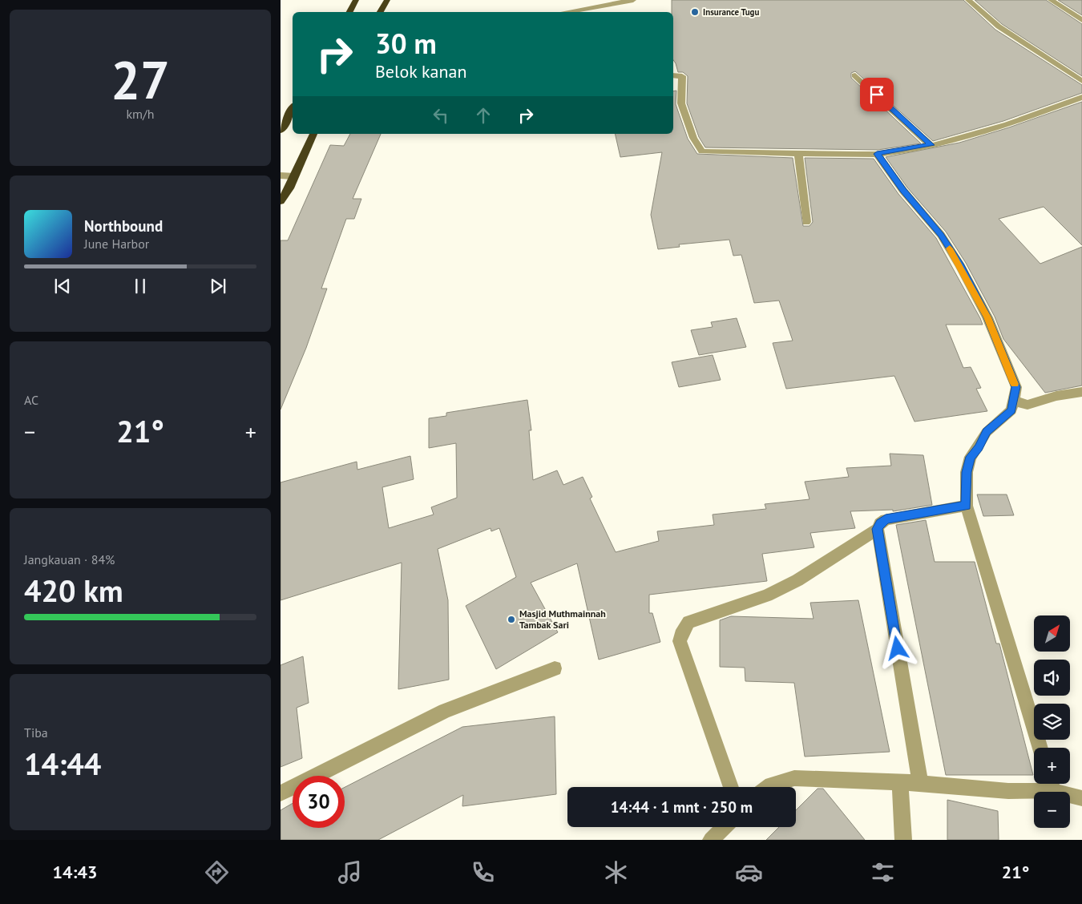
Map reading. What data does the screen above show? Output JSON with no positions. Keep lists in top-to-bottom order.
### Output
{
  "places": ["Insurance Tugu", "Masjid Muthmainnah Tambak Sari"],
  "north": "top right",
  "page": {
    "tile": [
      ["27", "km/h"],
      "AC",
      ["Jangkauan · 84%", "420 km"],
      ["Tiba", "14:44"]
    ],
    "turn": ["30 m", "Belok kanan"],
    "song": ["Northbound", "June Harbor"],
    "heat": ["−", "21°", "+"],
    "map_buttons": ["+", "−"],
    "limit": "30",
    "trip": "14:44 · 1 mnt · 250 m",
    "tabs": ["14:43", "21°"]
  }
}
